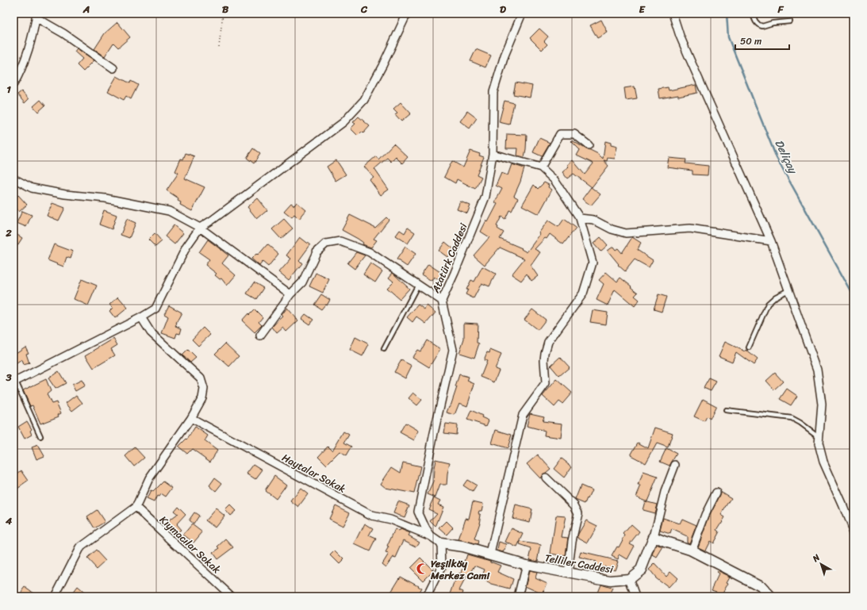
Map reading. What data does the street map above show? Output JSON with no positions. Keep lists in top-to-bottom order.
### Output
{
  "streets": {
    "street": [
      "Atatürk Caddesi",
      "Haytalar Sokak",
      "Kıymacılar Sokak",
      "Telliler Caddesi"
    ]
  },
  "crossings": [
    ["Atatürk Caddesi", "Haytalar Sokak"],
    ["Atatürk Caddesi", "Telliler Caddesi"]
  ],
  "water": ["Deliçay"],
  "places": {
    "mosque": ["Yeşilköy Merkez Cami"]
  },
  "scale_bar": "50 m",
  "north": "top left",
  "grid": {
    "columns": [
      "A",
      "B",
      "C",
      "D",
      "E",
      "F"
    ],
    "rows": [
      "1",
      "2",
      "3",
      "4"
    ]
  }
}
